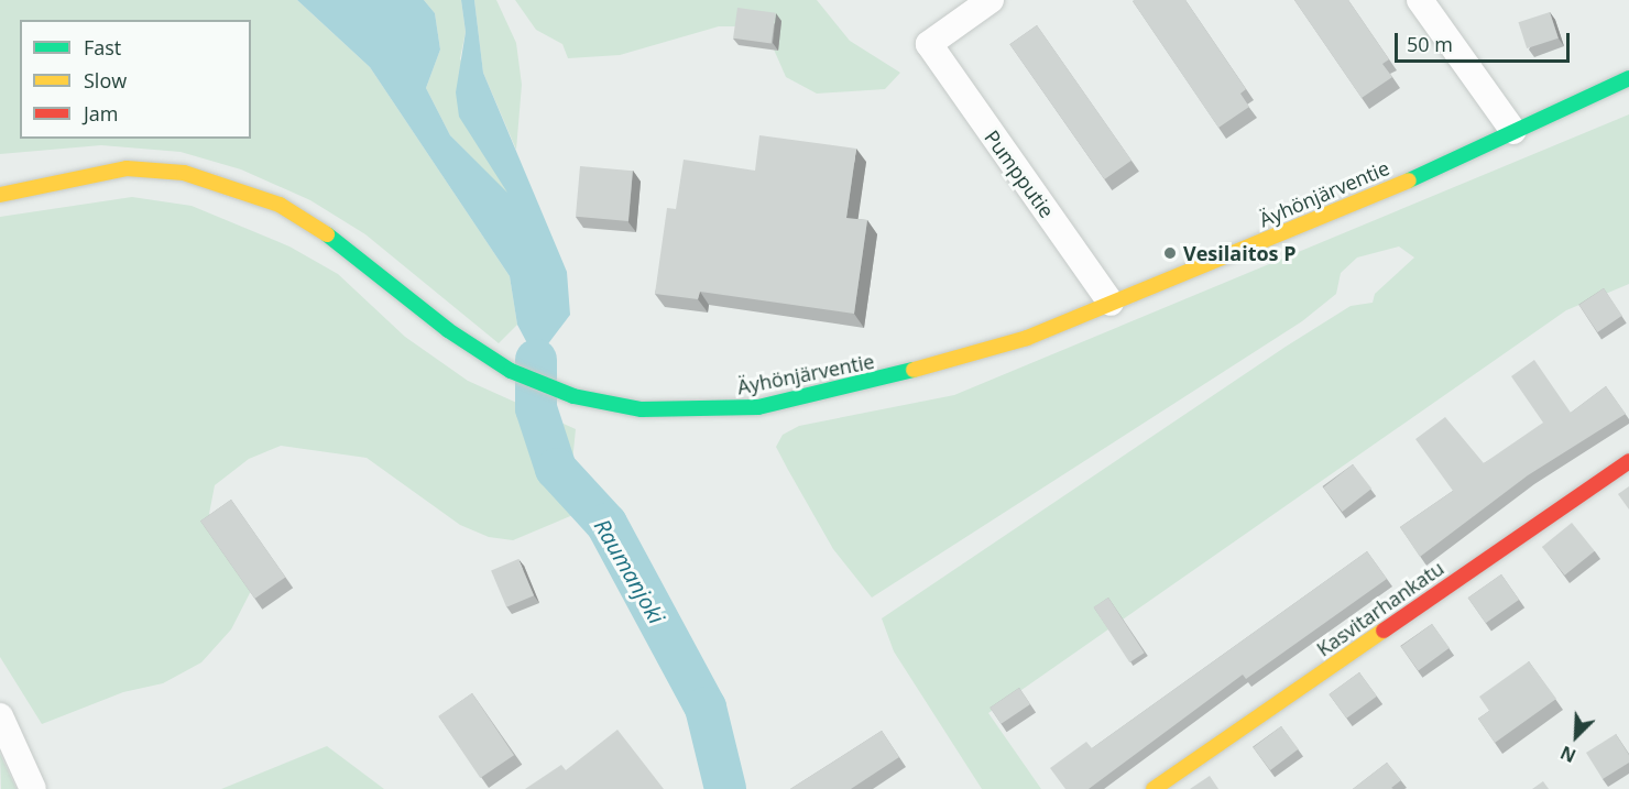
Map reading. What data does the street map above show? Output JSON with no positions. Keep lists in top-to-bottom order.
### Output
{
  "streets": {
    "main road": ["Äyhönjärventie", "Kasvitarhankatu"],
    "street": ["Pumpputie"]
  },
  "crossings": [
    ["Pumpputie", "Äyhönjärventie"]
  ],
  "water": ["Raumanjoki"],
  "places": ["Vesilaitos P"],
  "legend": ["Fast", "Slow", "Jam"],
  "scale_bar": "50 m",
  "north": "bottom left"
}
